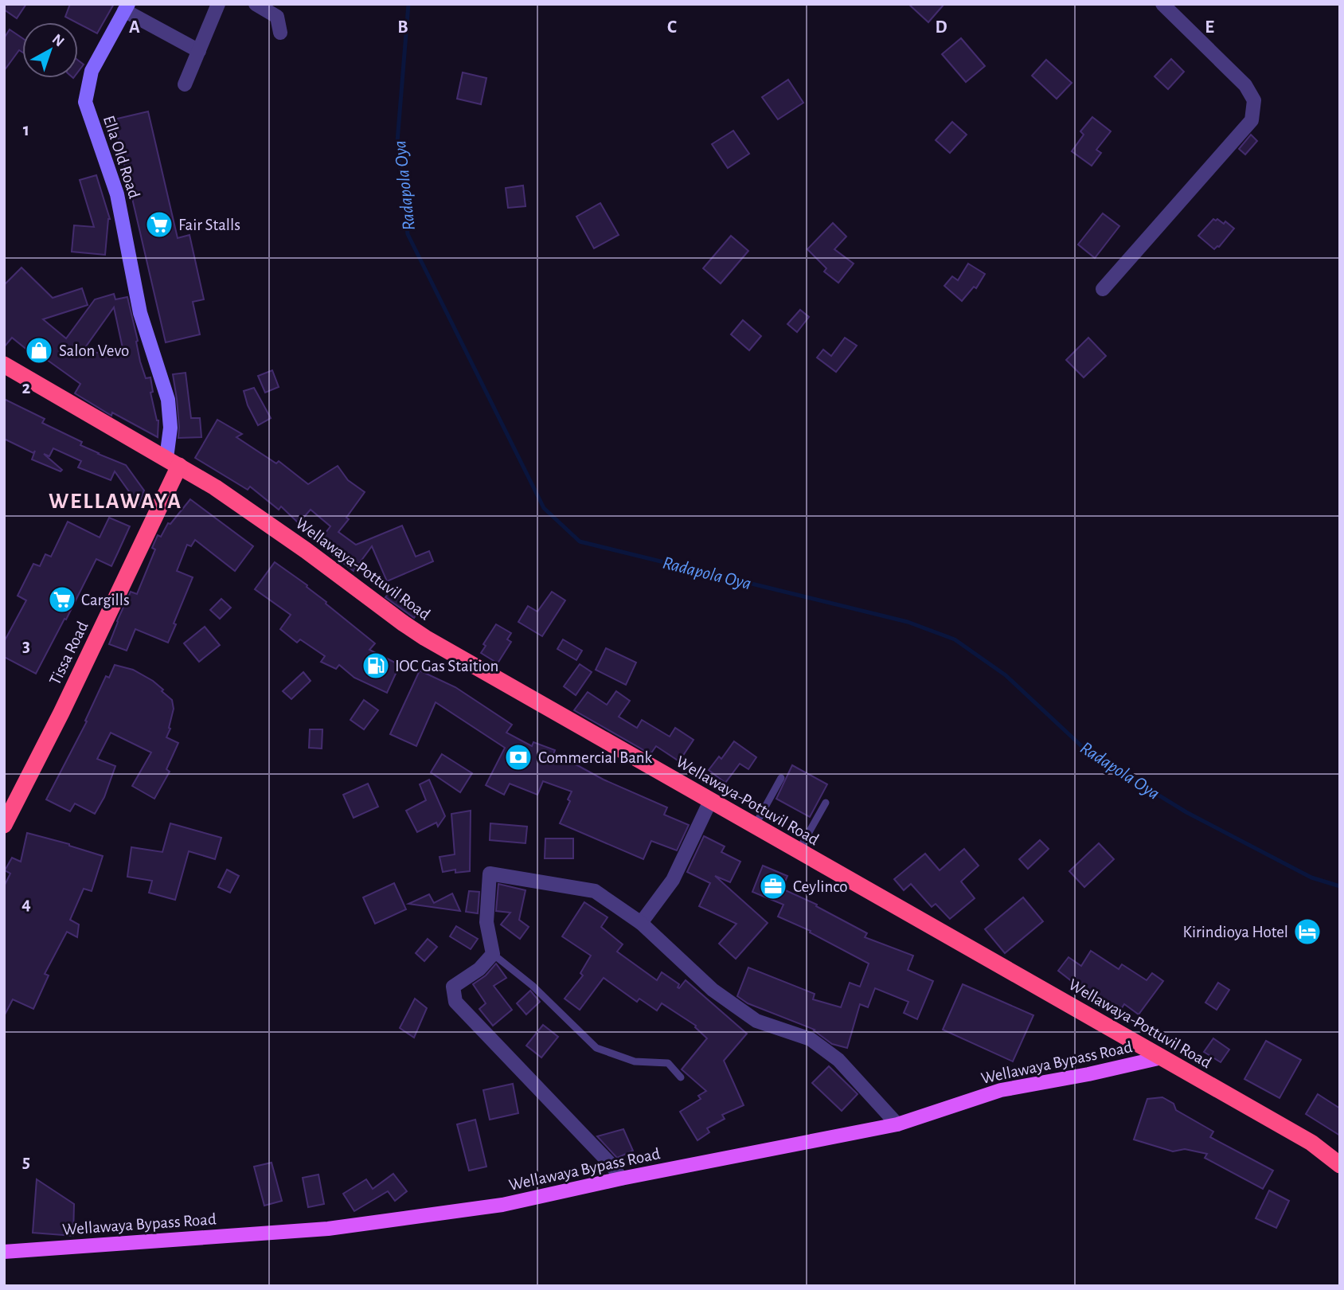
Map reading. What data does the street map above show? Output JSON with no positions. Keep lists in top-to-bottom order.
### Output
{
  "streets": {
    "highway": ["Wellawaya-Pottuvil Road", "Tissa Road"],
    "main road": ["Ella Old Road", "Wellawaya Bypass Road"]
  },
  "crossings": [
    ["Ella Old Road", "Wellawaya-Pottuvil Road"],
    ["Ella Old Road", "Tissa Road"],
    ["Wellawaya-Pottuvil Road", "Tissa Road"],
    ["Wellawaya-Pottuvil Road", "Wellawaya Bypass Road"]
  ],
  "districts": ["WELLAWAYA"],
  "water": ["Radapola Oya"],
  "places": {
    "supermarket": ["Fair Stalls", "Cargills"],
    "shop": ["Salon Vevo"],
    "fuel station": ["IOC Gas Staition"],
    "bank": ["Commercial Bank"],
    "office": ["Ceylinco"],
    "hotel": ["Kirindioya Hotel"]
  },
  "north": "top right",
  "grid": {
    "columns": [
      "A",
      "B",
      "C",
      "D",
      "E"
    ],
    "rows": [
      "1",
      "2",
      "3",
      "4",
      "5"
    ]
  }
}
